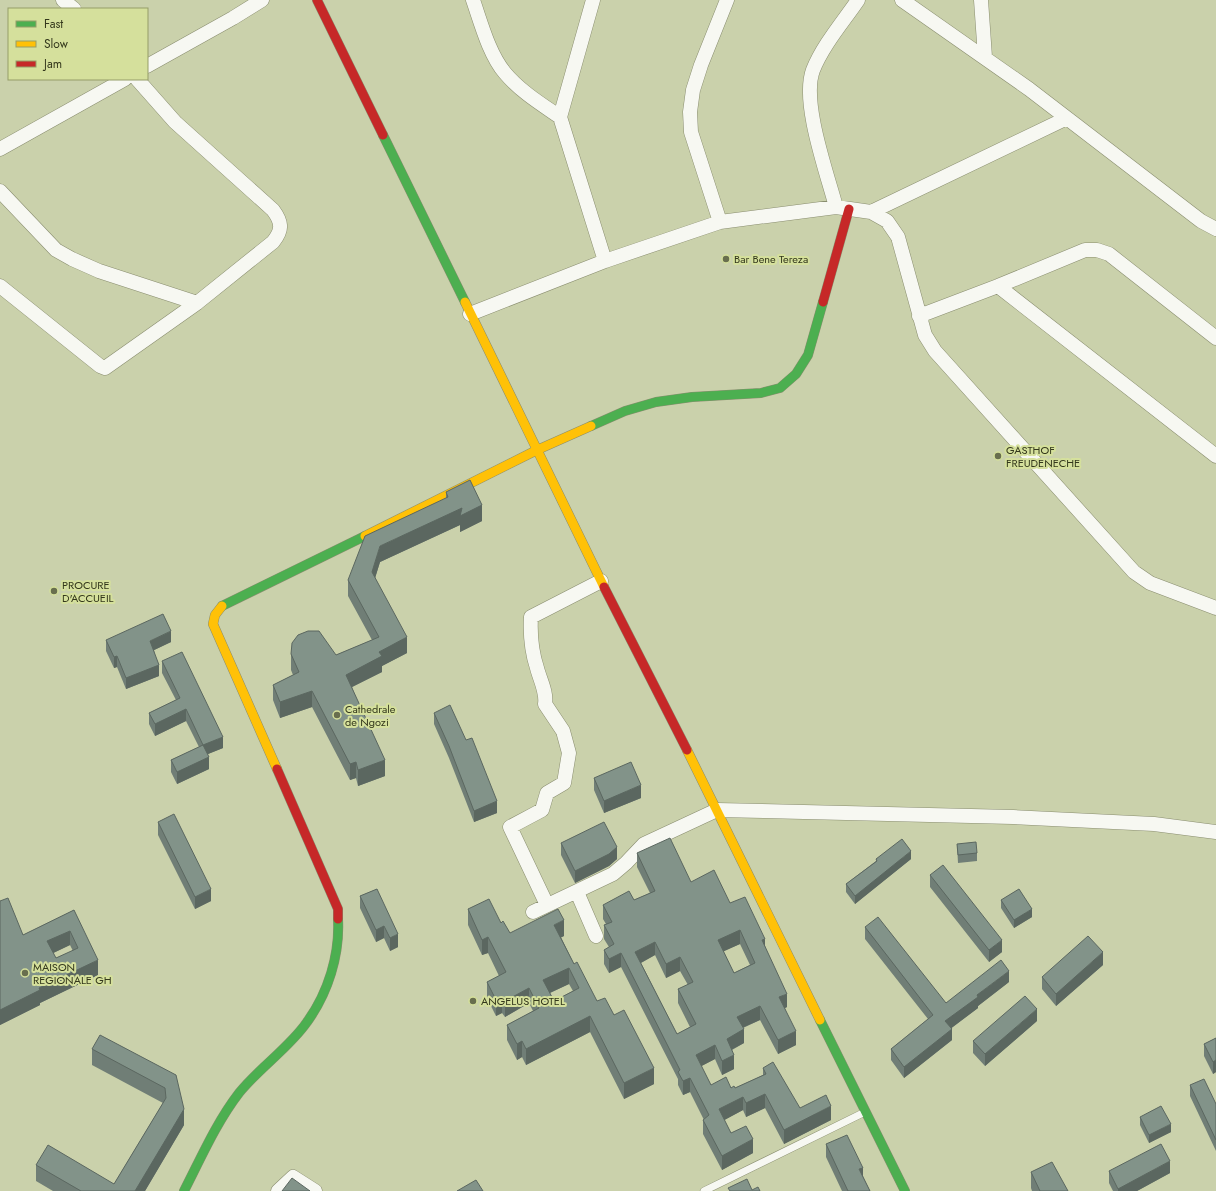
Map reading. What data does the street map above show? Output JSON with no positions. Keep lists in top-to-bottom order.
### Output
{
  "places": [
    "Bar Bene Tereza",
    "GASTHOF FREUDENECHE",
    "PROCURE D'ACCUEIL",
    "Cathedrale de Ngozi",
    "MAISON REGIONALE GH",
    "ANGELUS HOTEL"
  ],
  "legend": ["Fast", "Slow", "Jam"]
}
